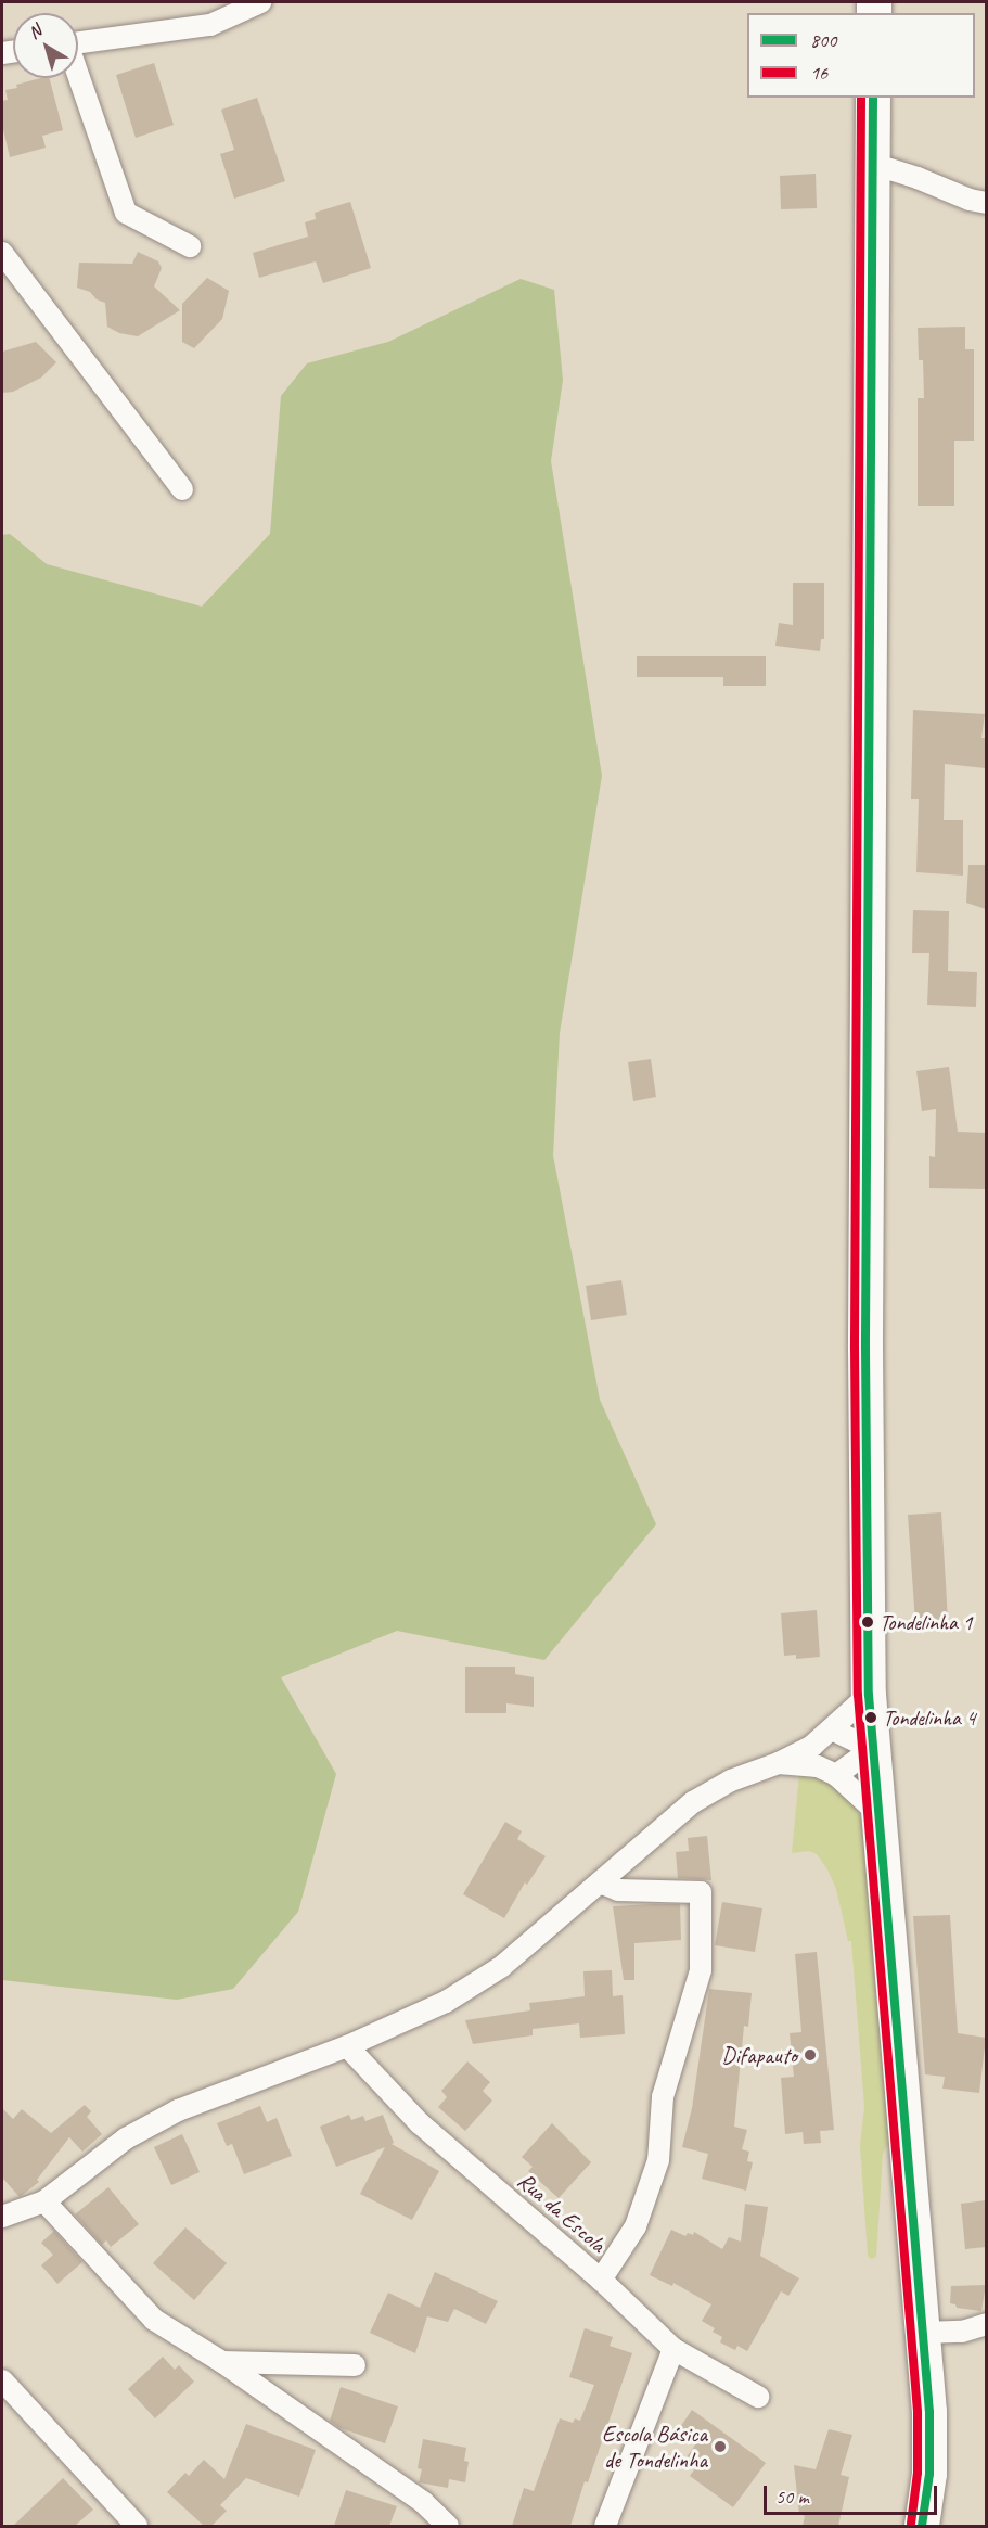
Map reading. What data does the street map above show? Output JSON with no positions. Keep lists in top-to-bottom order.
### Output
{
  "streets": {
    "street": ["Rua da Escola"]
  },
  "places": [
    "Tondelinha 1",
    "Tondelinha 4",
    "Difapauto",
    "Escola Básica de Tondelinha"
  ],
  "lines": ["transit line 800", "transit line 16"],
  "legend": ["800", "16"],
  "scale_bar": "50 m",
  "north": "top left"
}
